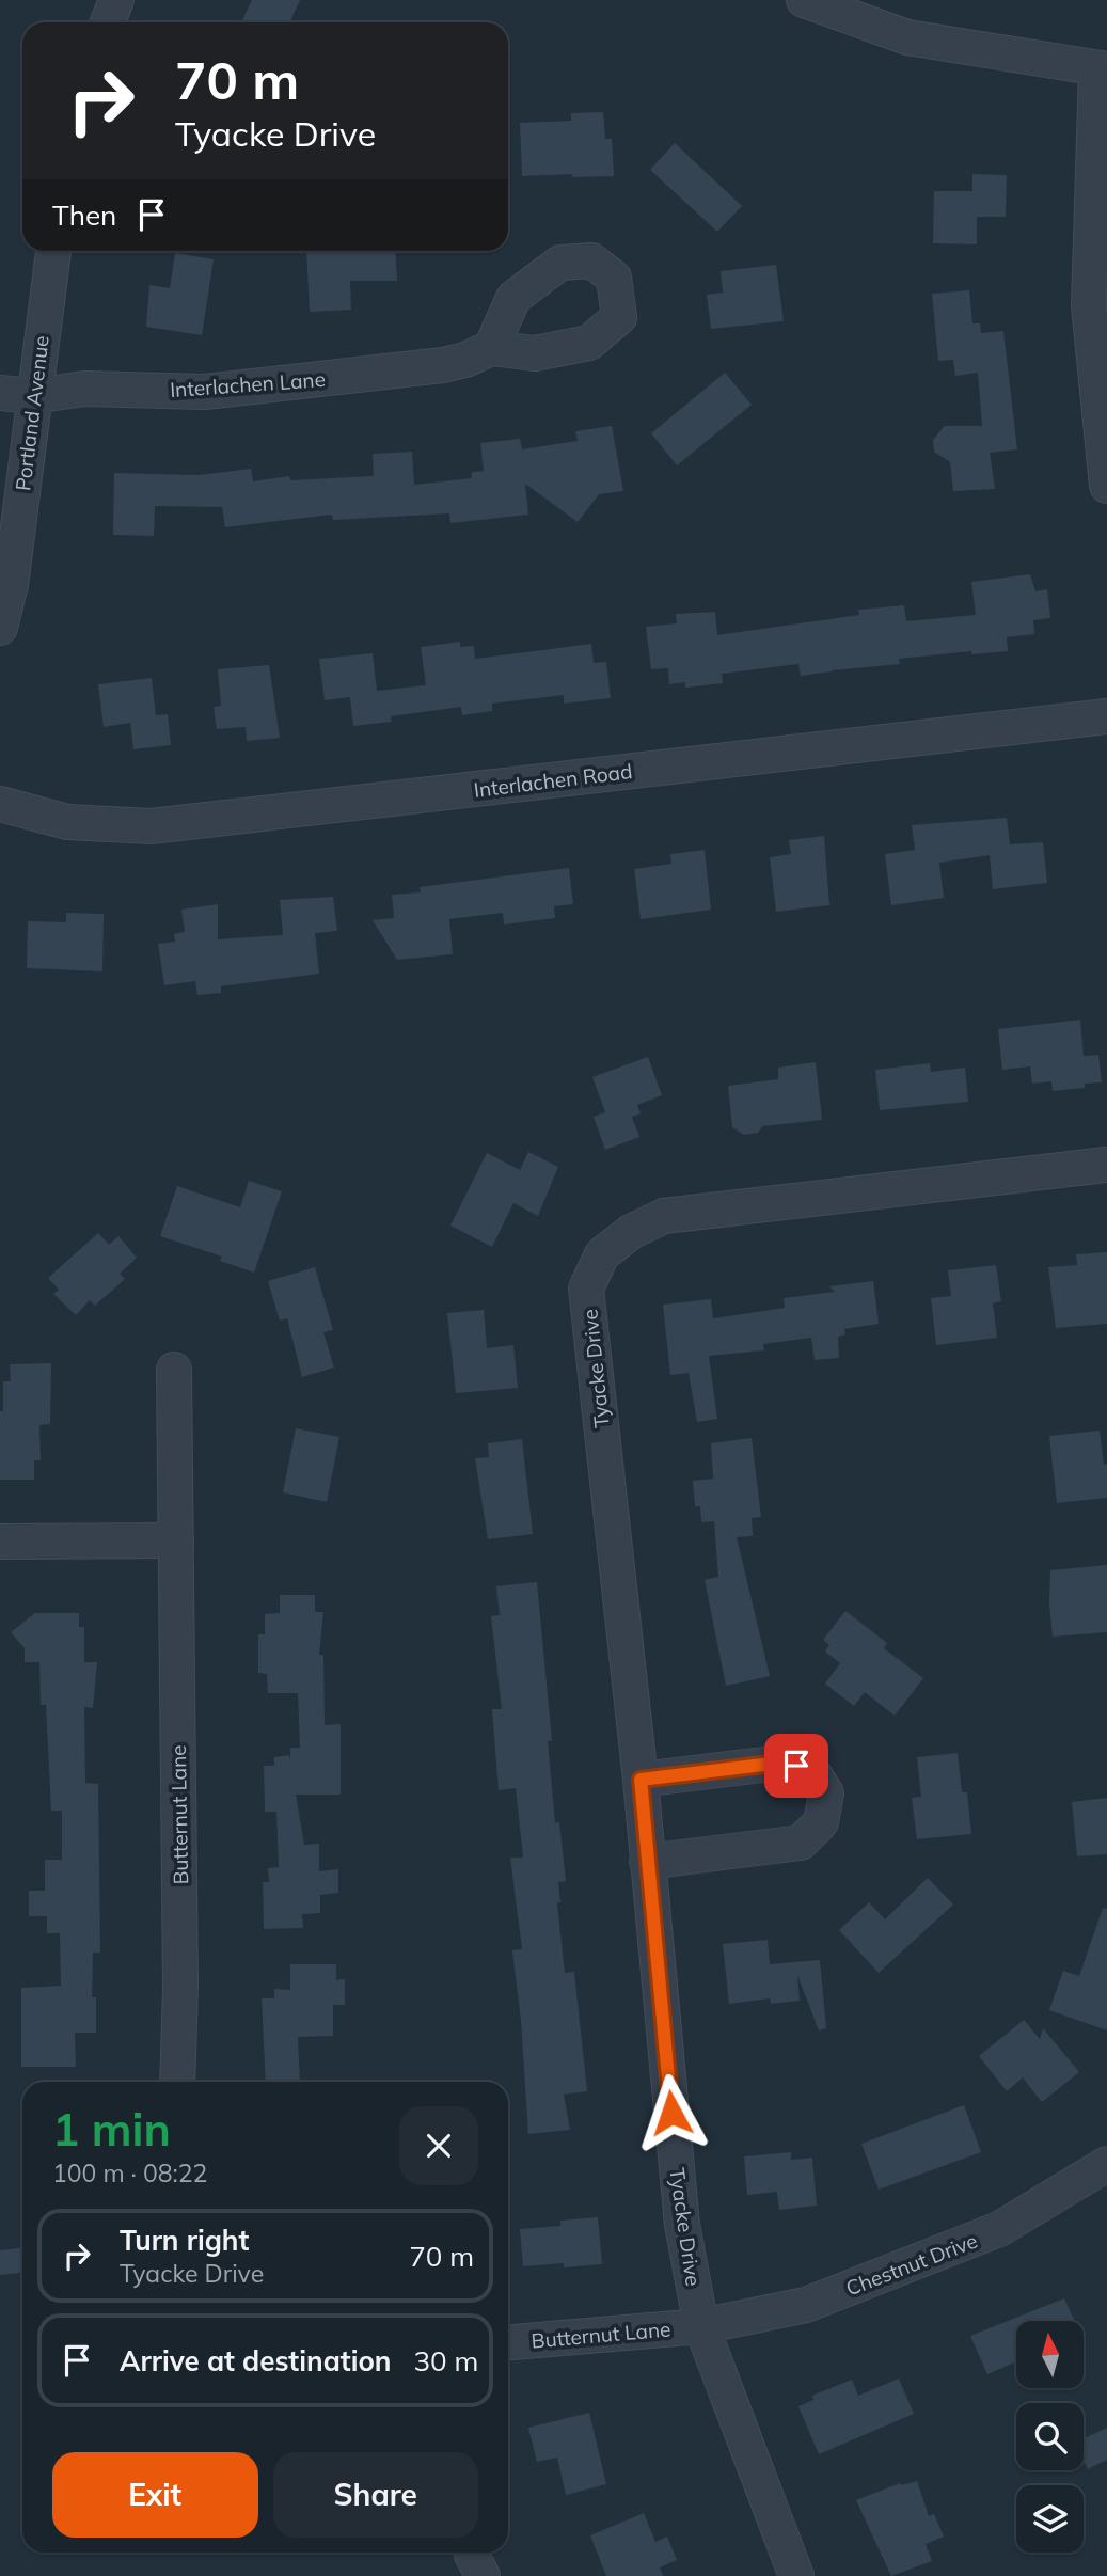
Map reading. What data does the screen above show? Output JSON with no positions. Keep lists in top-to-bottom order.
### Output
{
  "streets": {
    "street": [
      "Interlachen Lane",
      "Portland Avenue",
      "Interlachen Road",
      "Tyacke Drive",
      "Butternut Lane",
      "Chestnut Drive"
    ]
  },
  "crossings": [
    ["Interlachen Lane", "Portland Avenue"],
    ["Tyacke Drive", "Butternut Lane"],
    ["Tyacke Drive", "Chestnut Drive"],
    ["Butternut Lane", "Chestnut Drive"]
  ],
  "north": "top",
  "page": {
    "turn": ["70 m", "Tyacke Drive"],
    "then": "Then",
    "heading": ["1 min", "100 m · 08:22"],
    "list": [
      {
        "name": "Turn right",
        "note": "Tyacke Drive",
        "value": "70 m"
      },
      {
        "name": "Arrive at destination",
        "value": "30 m"
      }
    ],
    "buttons": ["Exit", "Share"]
  }
}
